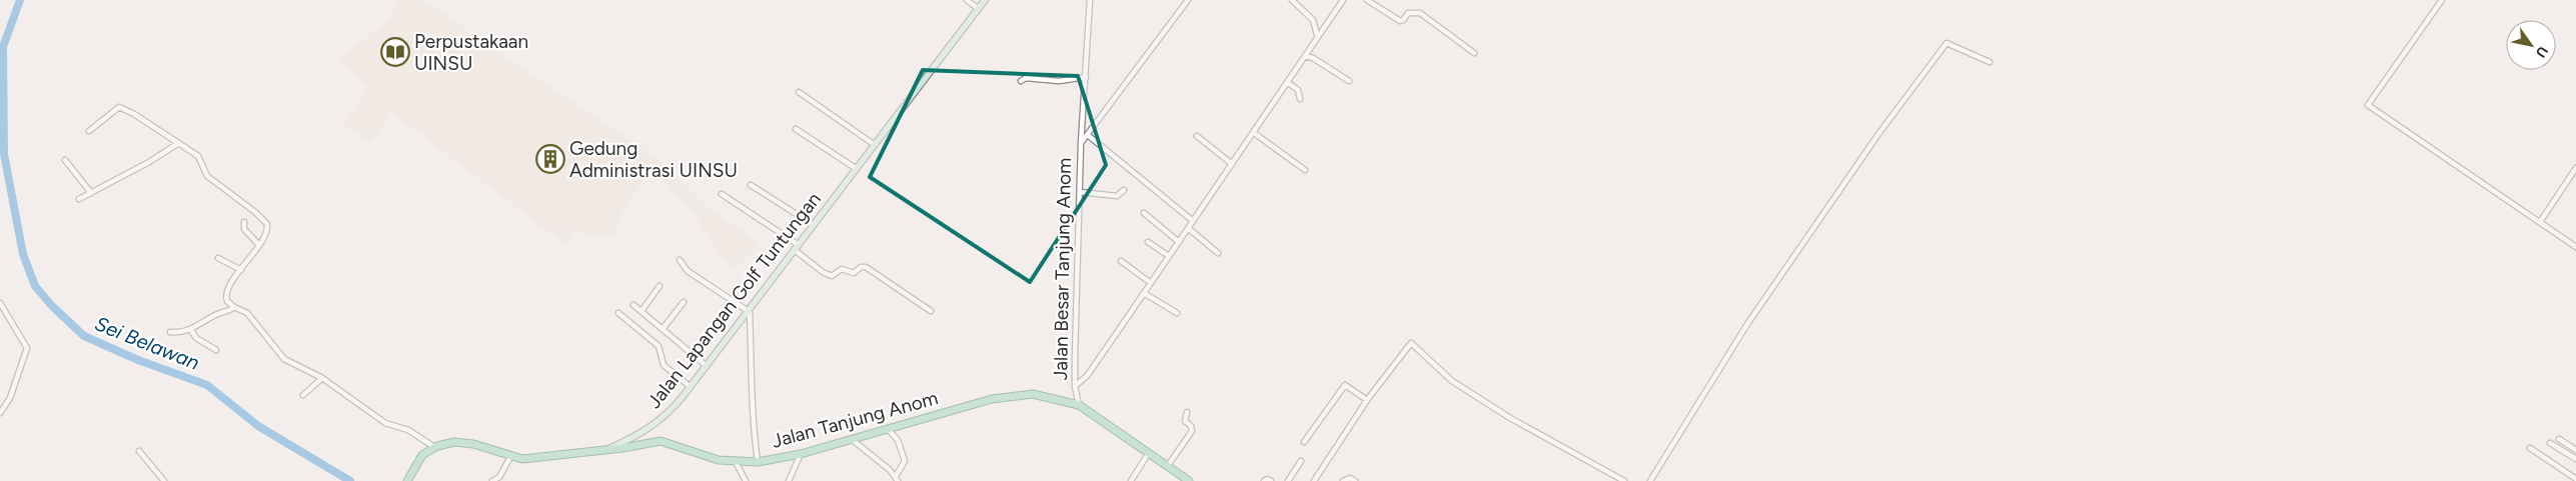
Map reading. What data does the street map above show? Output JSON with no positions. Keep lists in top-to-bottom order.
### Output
{
  "streets": {
    "main road": ["Jalan Besar Tanjung Anom", "Jalan Lapangan Golf Tuntungan", "Jalan Tanjung Anom"]
  },
  "crossings": [
    ["Jalan Besar Tanjung Anom", "Jalan Tanjung Anom"],
    ["Jalan Lapangan Golf Tuntungan", "Jalan Tanjung Anom"]
  ],
  "water": ["Sei Belawan"],
  "places": {
    "library": ["Perpustakaan UINSU"],
    "building": ["Gedung Administrasi UINSU"]
  },
  "north": "bottom right"
}
